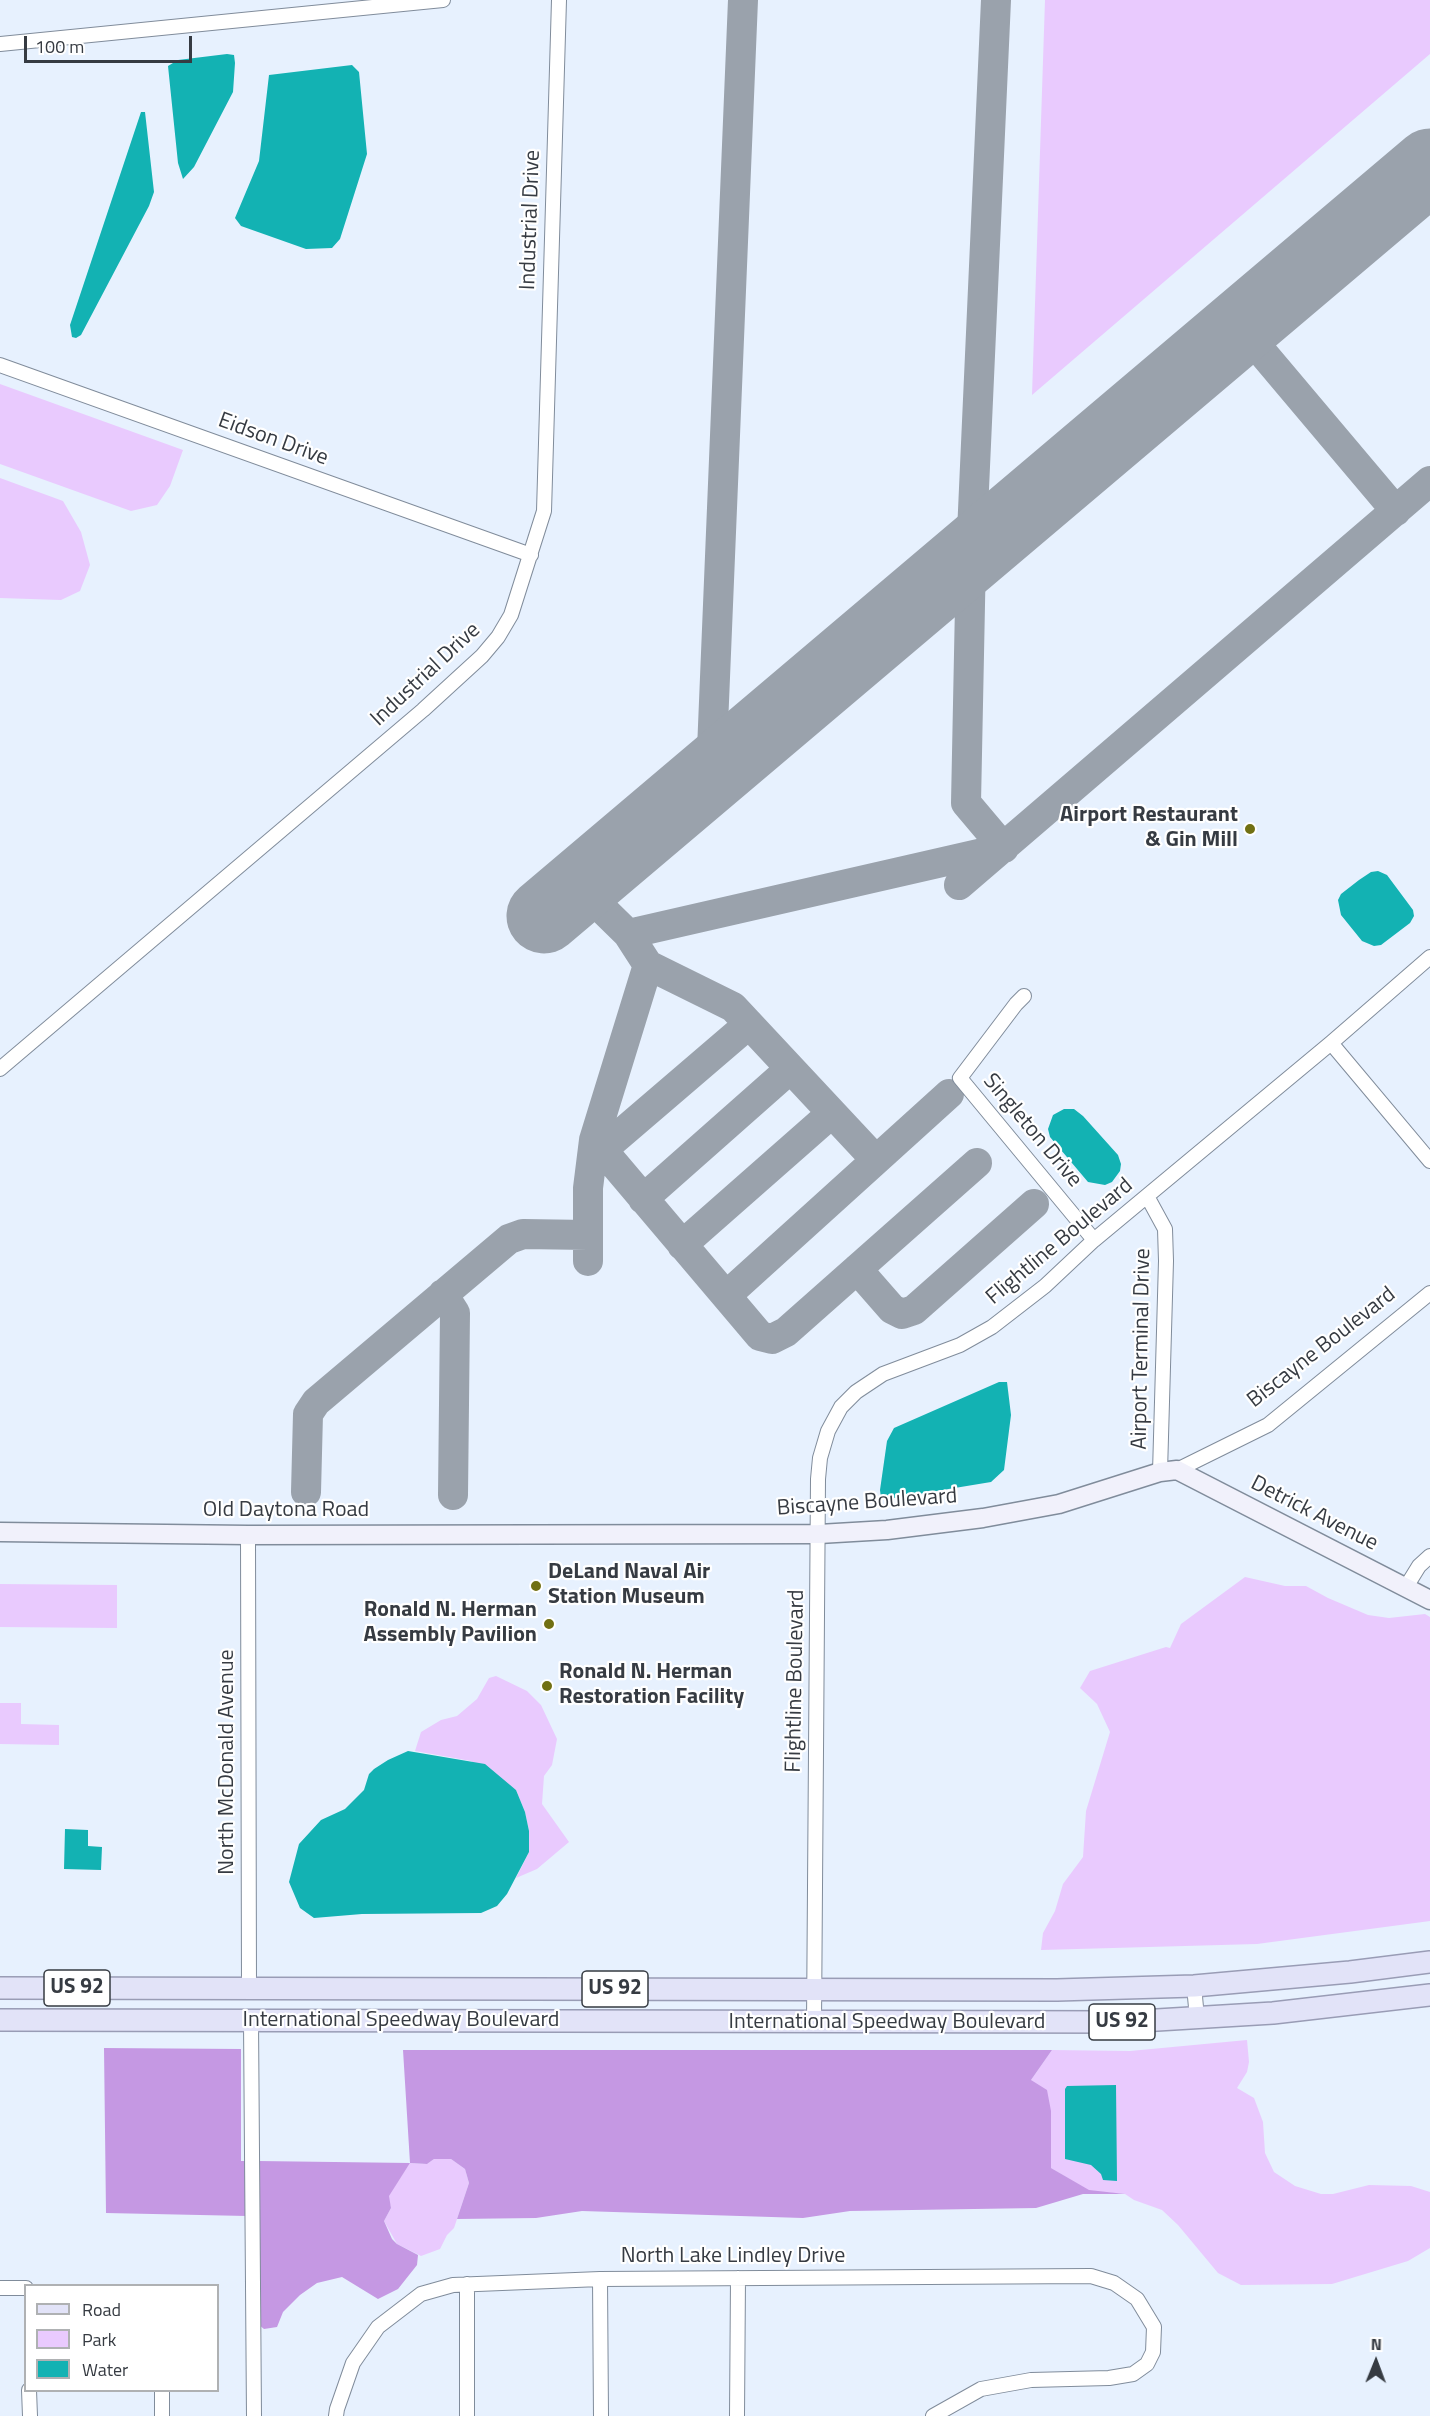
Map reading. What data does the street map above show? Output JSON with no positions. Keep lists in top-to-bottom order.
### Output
{
  "streets": {
    "main road": ["US 92", "International Speedway Boulevard"],
    "street": [
      "Industrial Drive",
      "Eidson Drive",
      "Singleton Drive",
      "Flightline Boulevard",
      "Biscayne Boulevard",
      "Airport Terminal Drive",
      "Old Daytona Road",
      "Detrick Avenue",
      "North McDonald Avenue",
      "North Lake Lindley Drive"
    ]
  },
  "crossings": [
    ["Industrial Drive", "Eidson Drive"],
    ["Singleton Drive", "Flightline Boulevard"],
    ["Flightline Boulevard", "Biscayne Boulevard"],
    ["Flightline Boulevard", "Airport Terminal Drive"],
    ["Flightline Boulevard", "International Speedway Boulevard"],
    ["Biscayne Boulevard", "Airport Terminal Drive"],
    ["Biscayne Boulevard", "Old Daytona Road"],
    ["Biscayne Boulevard", "Detrick Avenue"],
    ["Airport Terminal Drive", "Detrick Avenue"],
    ["Old Daytona Road", "North McDonald Avenue"],
    ["North McDonald Avenue", "International Speedway Boulevard"]
  ],
  "places": [
    "Airport Restaurant & Gin Mill",
    "DeLand Naval Air Station Museum",
    "Ronald N. Herman Assembly Pavilion",
    "Ronald N. Herman Restoration Facility"
  ],
  "legend": ["Road", "Park", "Water"],
  "scale_bar": "100 m",
  "north": "top"
}
